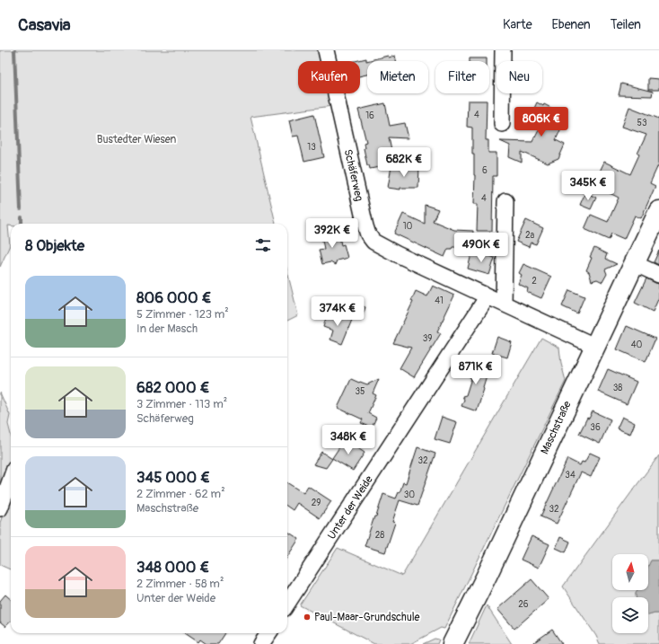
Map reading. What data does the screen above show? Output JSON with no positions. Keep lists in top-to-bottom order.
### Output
{
  "streets": {
    "street": ["Schäferweg", "Maschstraße", "Unter der Weide"]
  },
  "crossings": [
    ["Schäferweg", "Maschstraße"],
    ["Schäferweg", "Unter der Weide"]
  ],
  "parks": ["Bustedter Wiesen"],
  "places": ["Paul-Maar-Grundschule"],
  "house_numbers": [
    "4",
    "16",
    "53",
    "13",
    "6",
    "4",
    "10",
    "2a",
    "2",
    "41",
    "39",
    "40",
    "38",
    "35",
    "36",
    "32",
    "34",
    "30",
    "29",
    "32",
    "28",
    "26"
  ],
  "north": "top",
  "page": {
    "header": "Casavia",
    "nav": ["Karte", "Ebenen", "Teilen"],
    "chip": [
      "Kaufen",
      "Mieten",
      "Filter",
      "Neu"
    ],
    "price": [
      "806K €",
      "682K €",
      "345K €",
      "392K €",
      "490K €",
      "374K €",
      "871K €",
      "348K €"
    ],
    "heading": "8 Objekte",
    "list": [
      {
        "name": "806 000 €",
        "note": "5 Zimmer · 123 m² · In der Masch"
      },
      {
        "name": "682 000 €",
        "note": "3 Zimmer · 113 m² · Schäferweg"
      },
      {
        "name": "345 000 €",
        "note": "2 Zimmer · 62 m² · Maschstraße"
      },
      {
        "name": "348 000 €",
        "note": "2 Zimmer · 58 m² · Unter der Weide"
      }
    ]
  }
}
